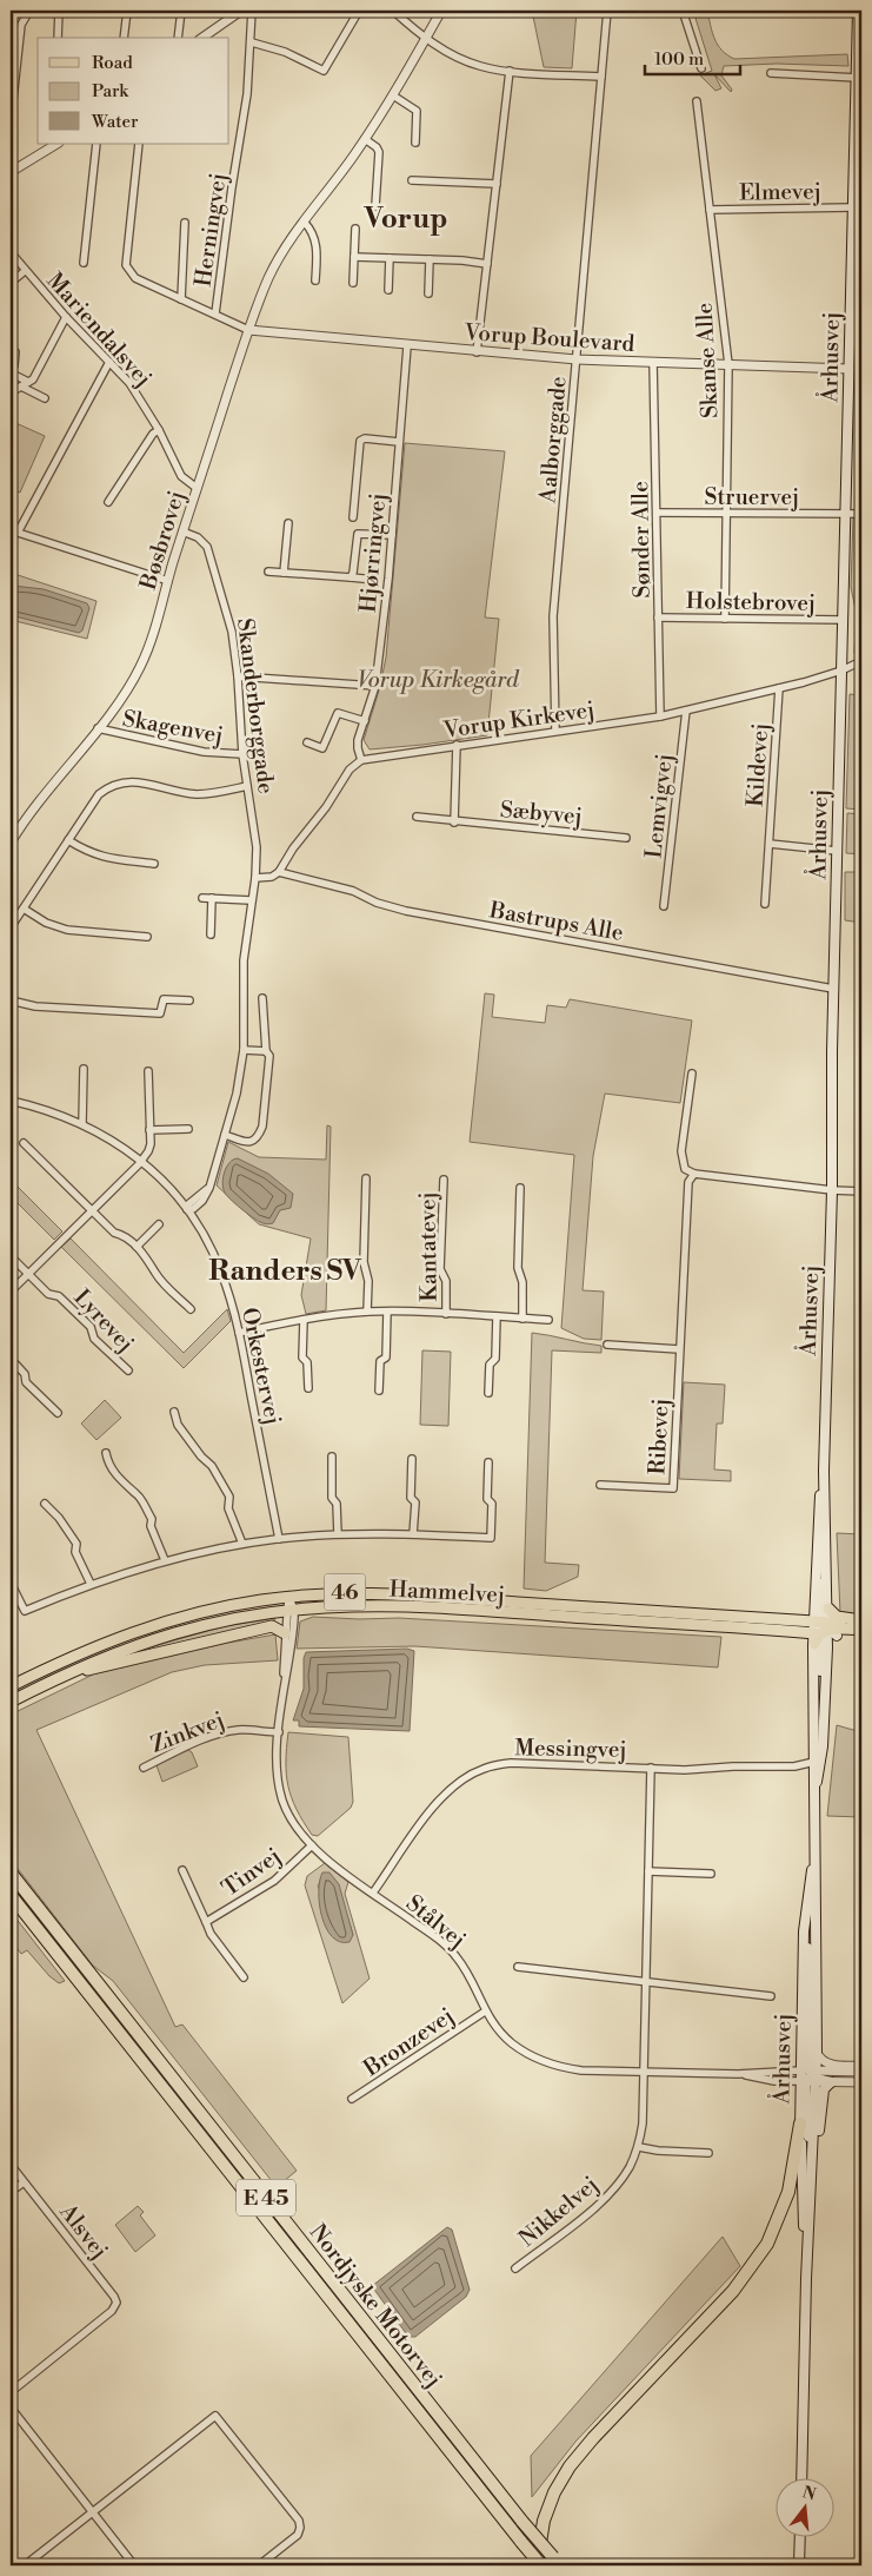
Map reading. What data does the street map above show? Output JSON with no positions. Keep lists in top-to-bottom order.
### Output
{
  "streets": {
    "highway": ["E 45", "Nordjyske Motorvej"],
    "main road": ["Århusvej", "Hammelvej", "46"],
    "street": [
      "Elmevej",
      "Herningvej",
      "Mariendalsvej",
      "Vorup Boulevard",
      "Skanse Alle",
      "Aalborggade",
      "Struervej",
      "Bøsbrovej",
      "Sønder Alle",
      "Hjørringvej",
      "Holstebrovej",
      "Skanderborggade",
      "Vorup Kirkevej",
      "Skagenvej",
      "Kildevej",
      "Lemvigvej",
      "Sæbyvej",
      "Bastrups Alle",
      "Kantatevej",
      "Lyrevej",
      "Orkestervej",
      "Ribevej",
      "Zinkvej",
      "Messingvej",
      "Tinvej",
      "Stålvej",
      "Bronzevej",
      "Nikkelvej",
      "Alsvej"
    ]
  },
  "crossings": [
    ["Elmevej", "Århusvej"],
    ["Elmevej", "Skanse Alle"],
    ["Mariendalsvej", "Bøsbrovej"],
    ["Vorup Boulevard", "Århusvej"],
    ["Vorup Boulevard", "Skanse Alle"],
    ["Vorup Boulevard", "Aalborggade"],
    ["Vorup Boulevard", "Bøsbrovej"],
    ["Vorup Boulevard", "Sønder Alle"],
    ["Vorup Boulevard", "Hjørringvej"],
    ["Århusvej", "Struervej"],
    ["Århusvej", "Holstebrovej"],
    ["Århusvej", "Vorup Kirkevej"],
    ["Århusvej", "Bastrups Alle"],
    ["Århusvej", "Hammelvej"],
    ["Århusvej", "Messingvej"],
    ["Århusvej", "Stålvej"],
    ["Skanse Alle", "Struervej"],
    ["Skanse Alle", "Holstebrovej"],
    ["Aalborggade", "Vorup Kirkevej"],
    ["Struervej", "Sønder Alle"],
    ["Bøsbrovej", "Skanderborggade"],
    ["Bøsbrovej", "Skagenvej"],
    ["Sønder Alle", "Holstebrovej"],
    ["Sønder Alle", "Vorup Kirkevej"],
    ["Hjørringvej", "Vorup Kirkevej"],
    ["Skanderborggade", "Skagenvej"],
    ["Skanderborggade", "Orkestervej"],
    ["Vorup Kirkevej", "Kildevej"],
    ["Vorup Kirkevej", "Lemvigvej"],
    ["Kantatevej", "Orkestervej"],
    ["Hammelvej", "Stålvej"],
    ["Zinkvej", "Stålvej"],
    ["Messingvej", "Stålvej"],
    ["Messingvej", "Nikkelvej"],
    ["Tinvej", "Stålvej"],
    ["Stålvej", "Bronzevej"],
    ["Stålvej", "Nikkelvej"]
  ],
  "districts": ["Vorup", "Randers SV"],
  "parks": ["Vorup Kirkegård"],
  "legend": ["Road", "Park", "Water"],
  "scale_bar": "100 m",
  "north": "top"
}
